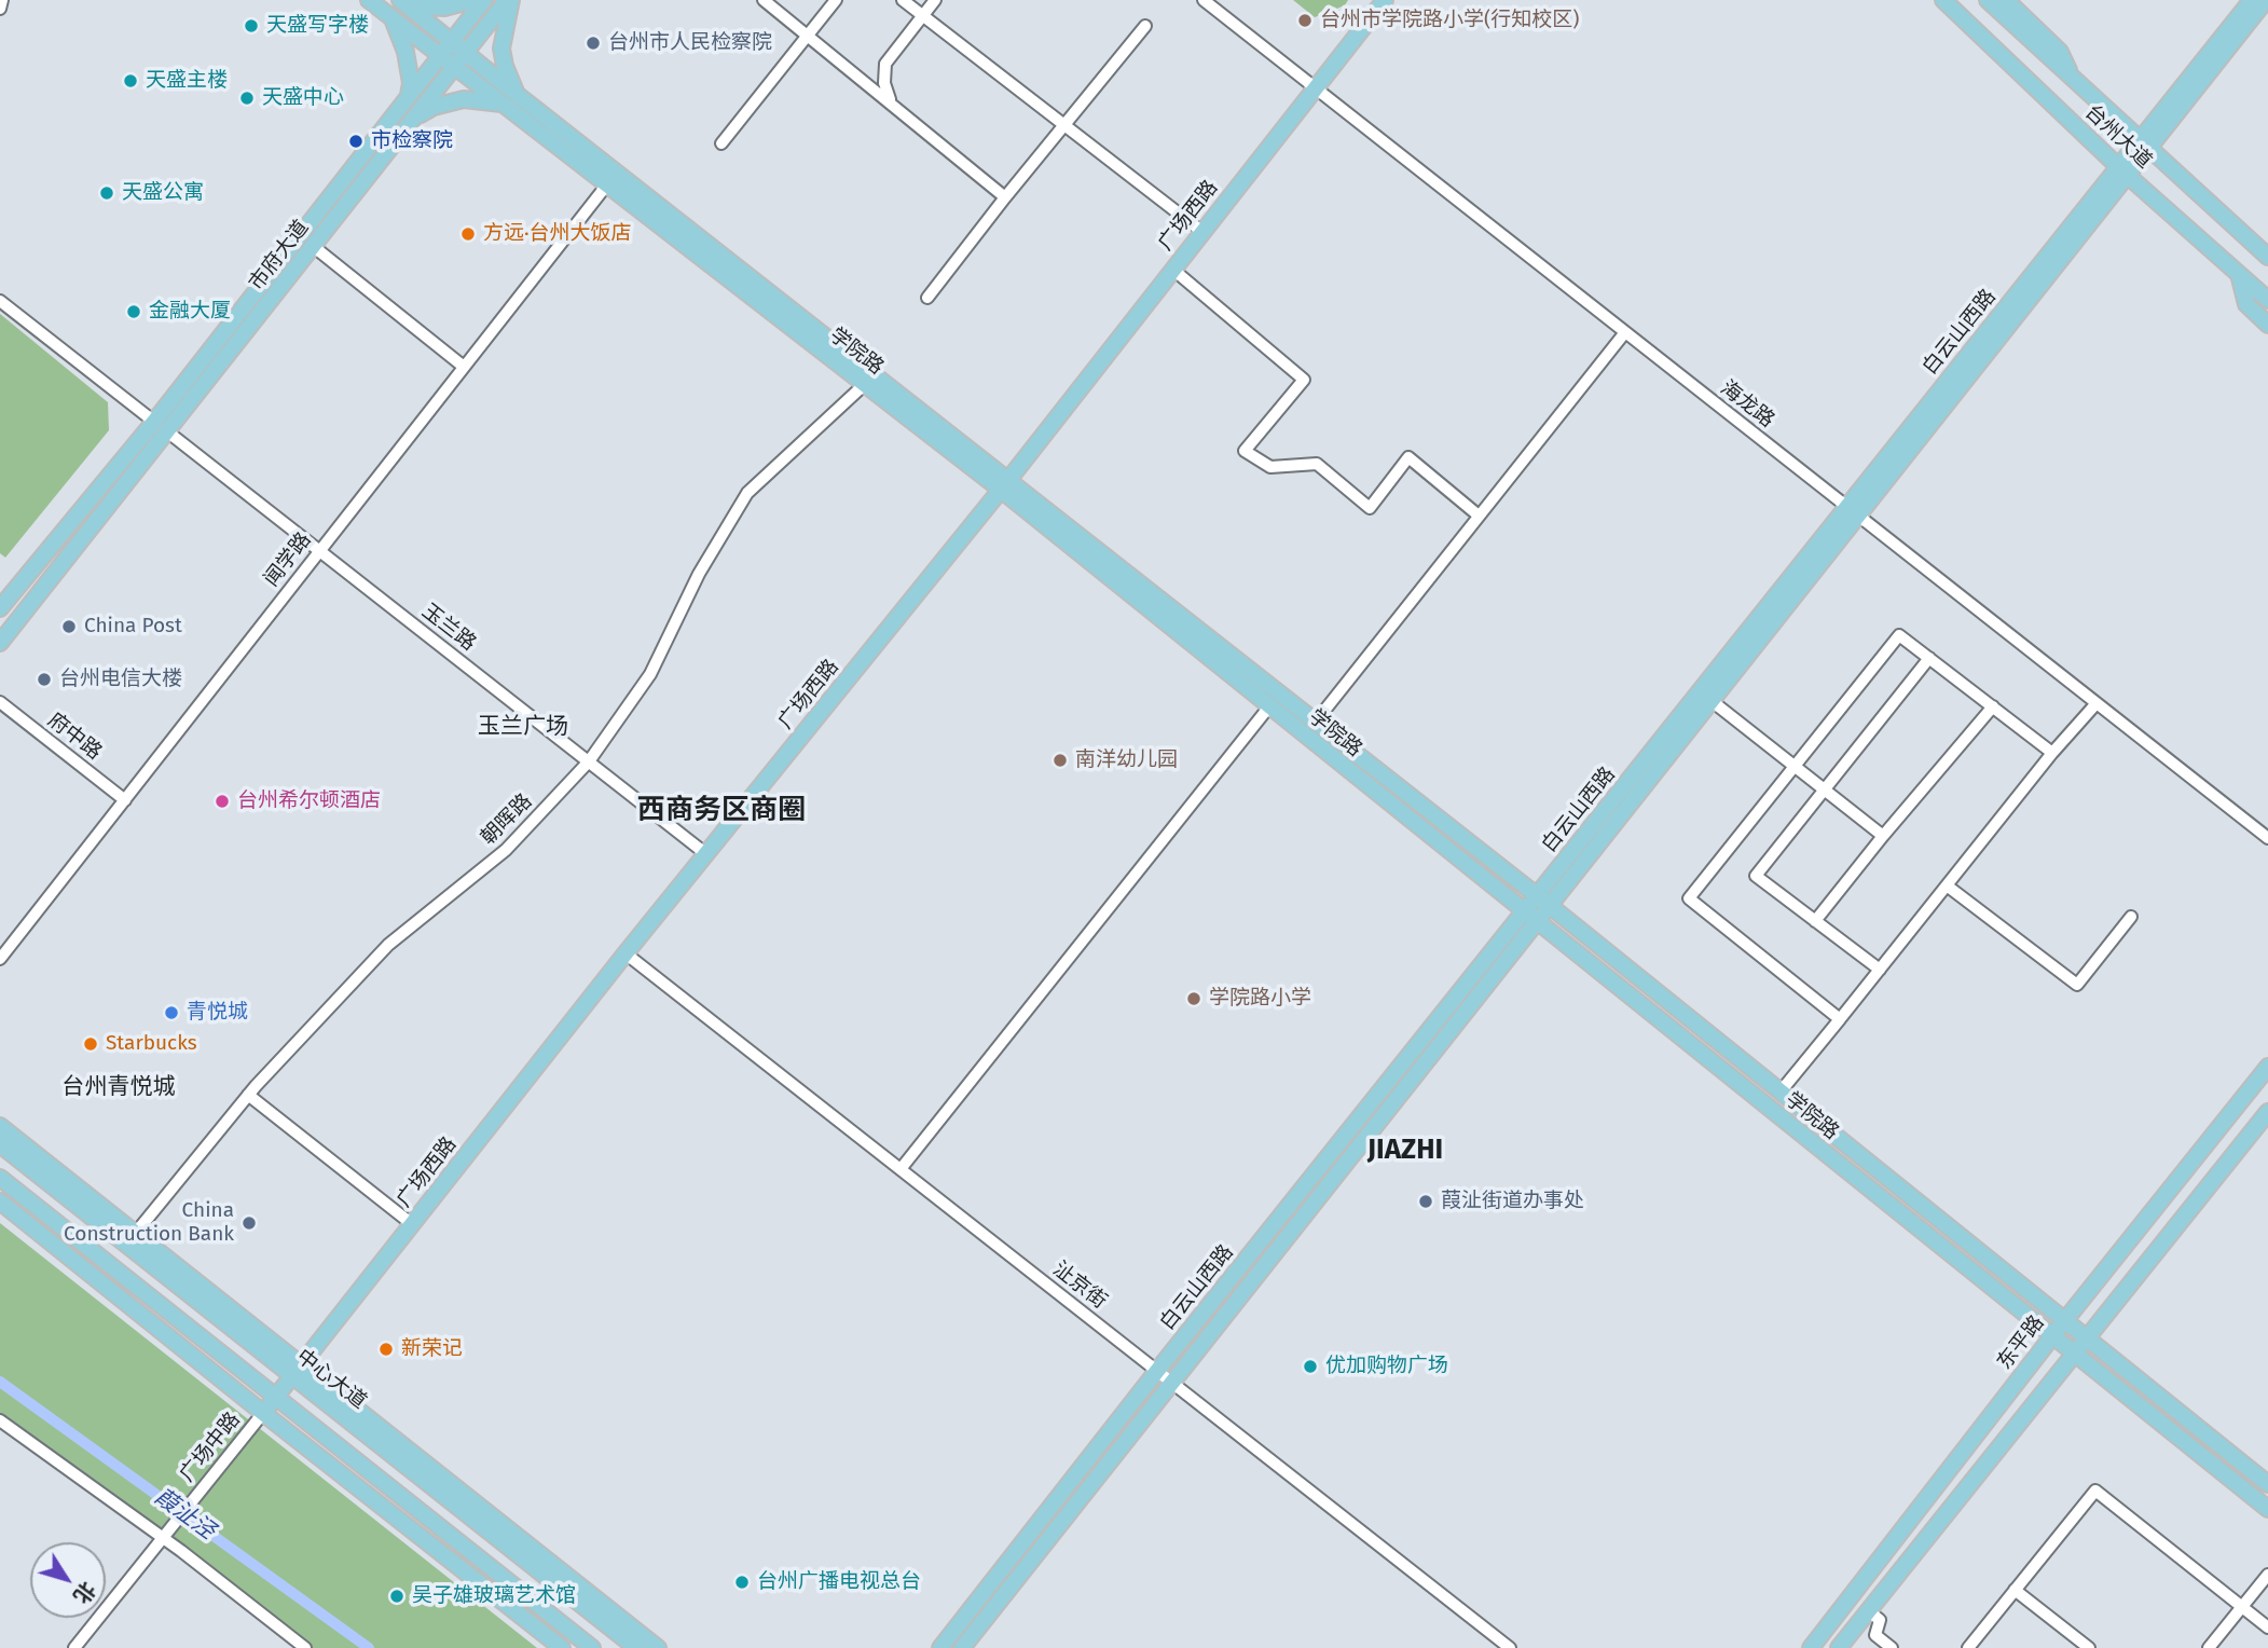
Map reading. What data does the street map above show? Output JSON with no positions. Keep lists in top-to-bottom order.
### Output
{
  "streets": {
    "main road": [
      "台州大道",
      "广场西路",
      "市府大道",
      "白云山西路",
      "学院路",
      "东平路",
      "中心大道"
    ],
    "street": [
      "海龙路",
      "闻学路",
      "玉兰路",
      "府中路",
      "朝晖路",
      "沚京街",
      "广场中路"
    ]
  },
  "crossings": [
    ["台州大道", "白云山西路"],
    ["广场西路", "学院路"],
    ["广场西路", "海龙路"],
    ["广场西路", "玉兰路"],
    ["广场西路", "沚京街"],
    ["广场西路", "中心大道"],
    ["广场西路", "广场中路"],
    ["市府大道", "学院路"],
    ["市府大道", "玉兰路"],
    ["白云山西路", "学院路"],
    ["白云山西路", "海龙路"],
    ["白云山西路", "沚京街"],
    ["学院路", "闻学路"],
    ["学院路", "朝晖路"],
    ["学院路", "东平路"],
    ["闻学路", "玉兰路"],
    ["闻学路", "府中路"],
    ["玉兰路", "朝晖路"]
  ],
  "districts": [
    "玉兰广场",
    "西商务区商圈",
    "台州青悦城",
    "JIAZHI"
  ],
  "water": ["葭沚泾"],
  "places": [
    "台州市学院路小学(行知校区)",
    "天盛写字楼",
    "台州市人民检察院",
    "天盛主楼",
    "天盛中心",
    "市检察院",
    "天盛公寓",
    "方远·台州大饭店",
    "金融大厦",
    "China Post",
    "台州电信大楼",
    "南洋幼儿园",
    "台州希尔顿酒店",
    "学院路小学",
    "青悦城",
    "Starbucks",
    "葭沚街道办事处",
    "China Construction Bank",
    "新荣记",
    "优加购物广场",
    "台州广播电视总台",
    "吴子雄玻璃艺术馆"
  ],
  "north": "bottom right"
}
